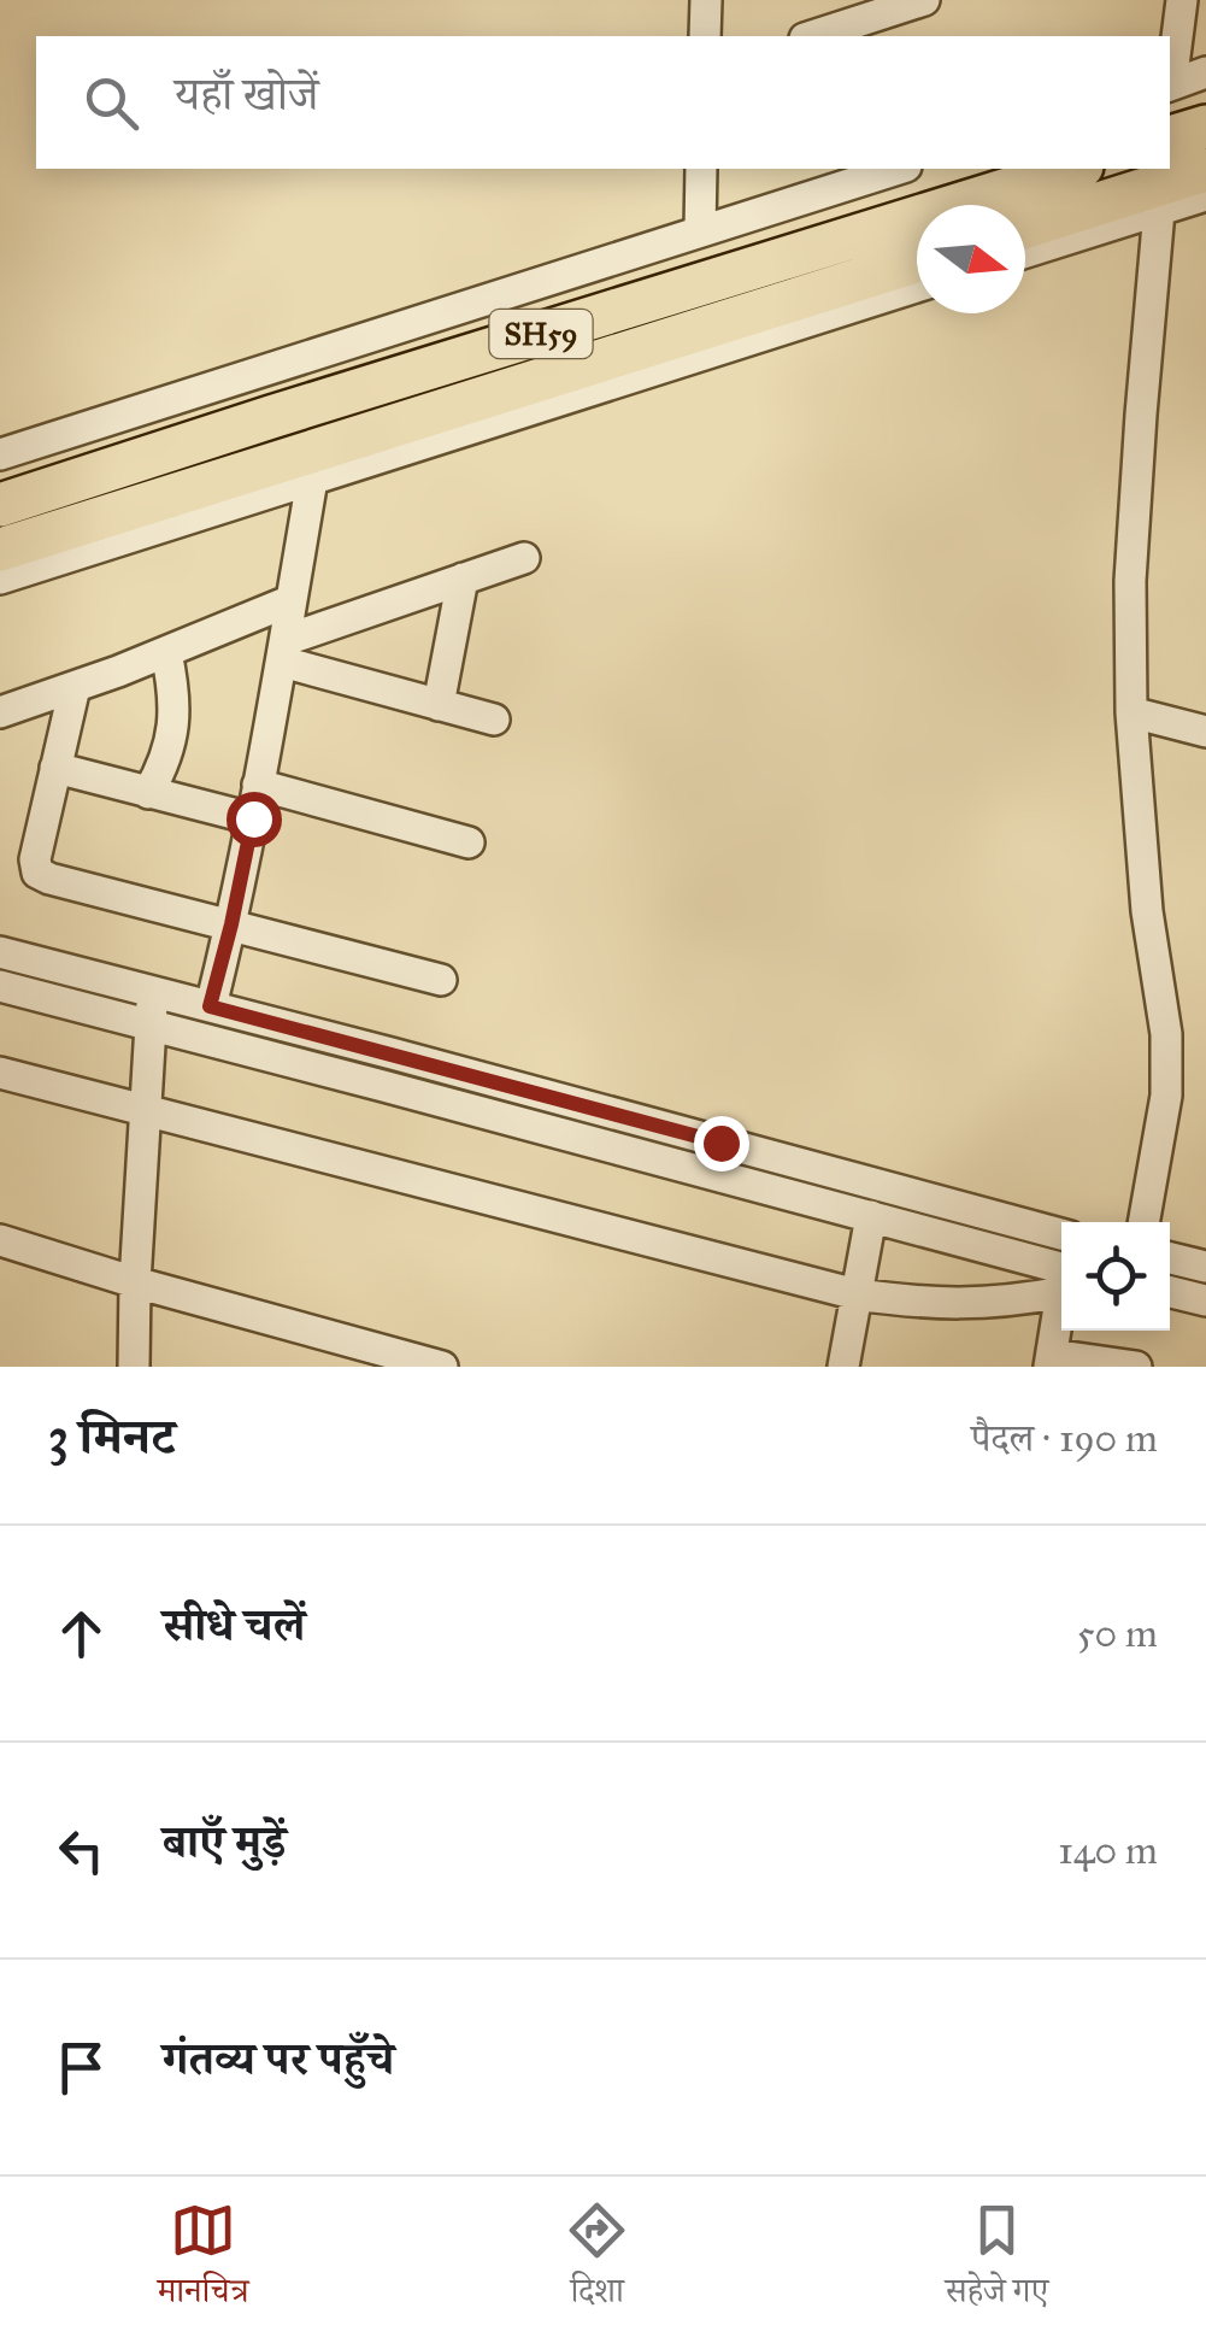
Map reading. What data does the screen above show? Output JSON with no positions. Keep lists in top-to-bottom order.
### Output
{
  "streets": {
    "highway": ["SH59"]
  },
  "north": "right",
  "page": {
    "search": "यहाँ खोजें",
    "heading": ["3 मिनट", "पैदल · 190 m"],
    "list": [
      ["सीधे चलें", "50 m"],
      ["बाएँ मुड़ें", "140 m"],
      "गंतव्य पर पहुँचे"
    ],
    "nav": ["मानचित्र", "दिशा", "सहेजे गए"]
  }
}
